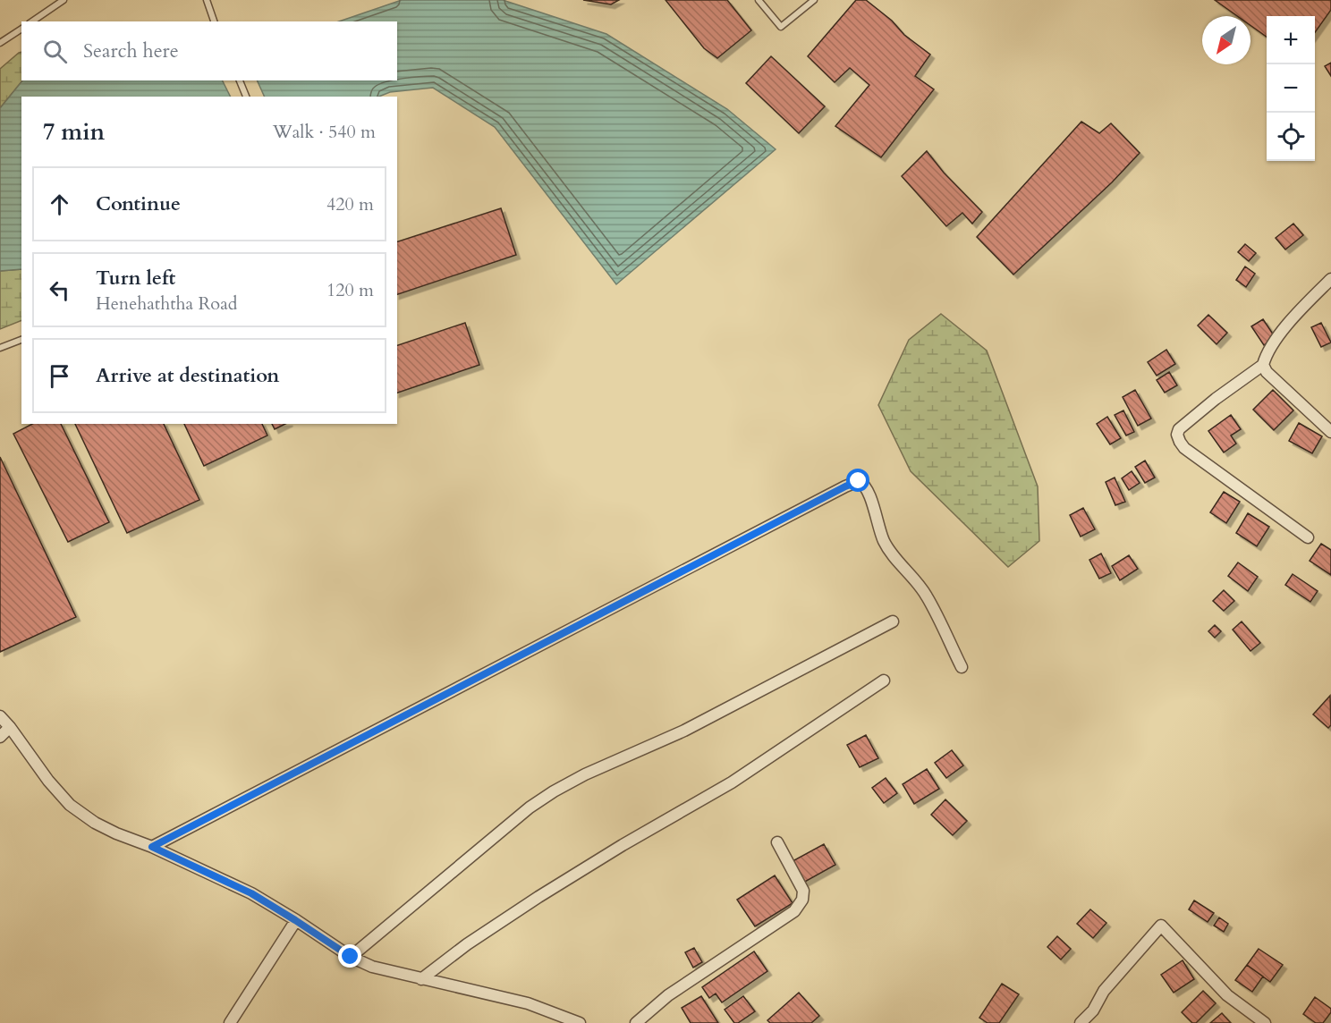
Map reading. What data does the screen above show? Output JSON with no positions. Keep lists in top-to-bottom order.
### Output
{
  "north": "bottom left",
  "page": {
    "map_buttons": ["+", "−"],
    "search": "Search here",
    "heading": ["7 min", "Walk · 540 m"],
    "list": [
      ["Continue", "420 m"],
      ["Turn left", "Henehaththa Road", "120 m"],
      "Arrive at destination"
    ]
  }
}
